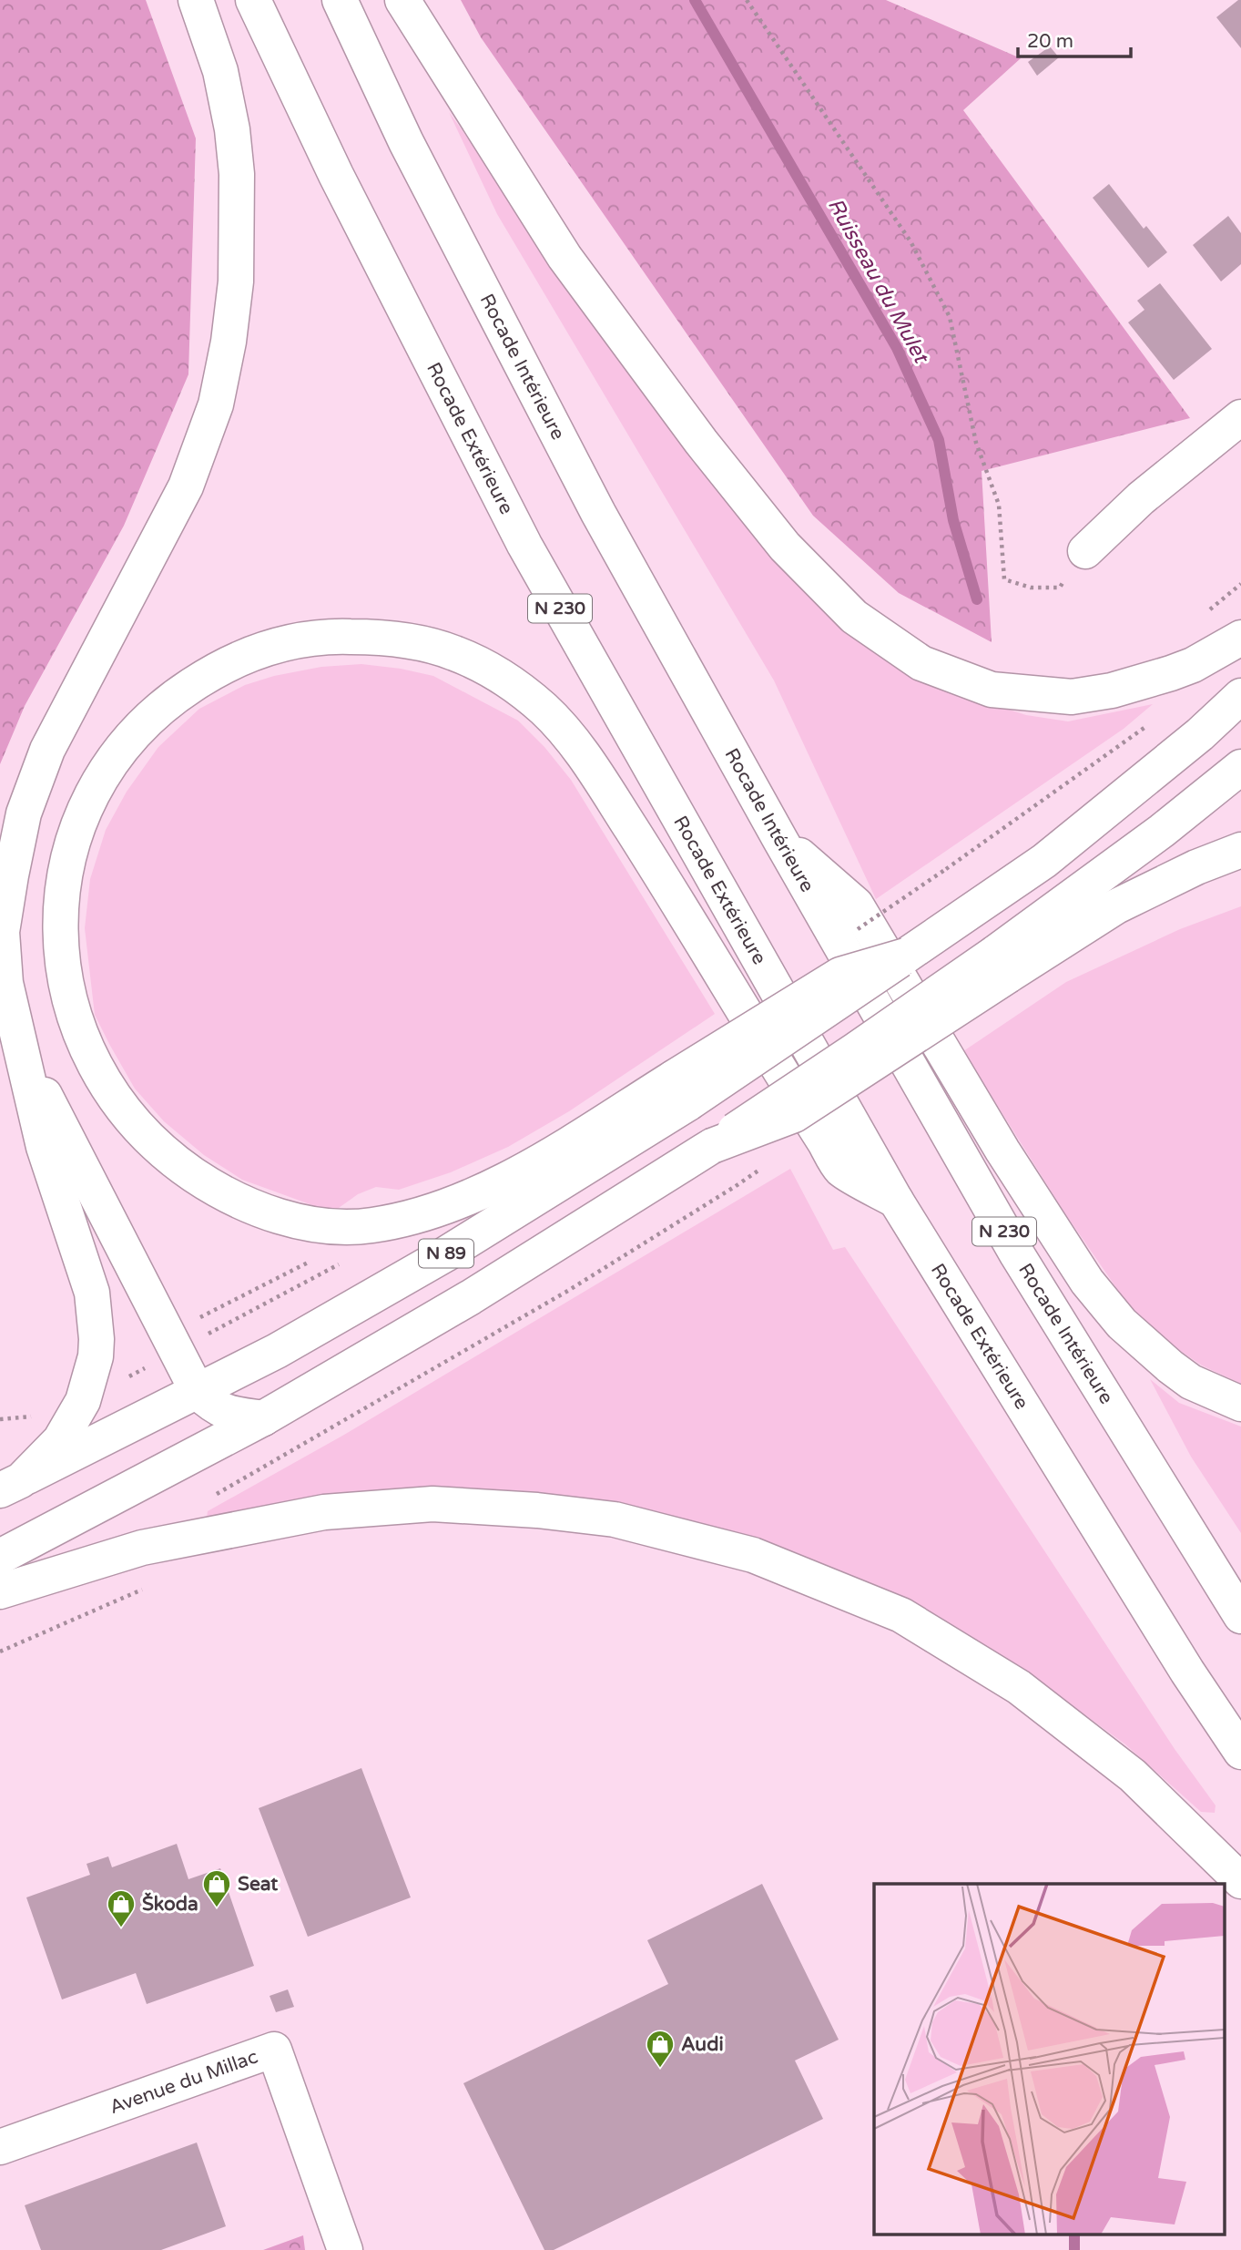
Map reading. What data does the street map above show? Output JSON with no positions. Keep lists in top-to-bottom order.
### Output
{
  "streets": {
    "main road": [
      "Rocade Intérieure",
      "Rocade Extérieure",
      "N 230",
      "N 89",
      "Avenue du Millac"
    ]
  },
  "water": ["Ruisseau du Mulet"],
  "places": {
    "shop": ["Seat", "Škoda", "Audi"]
  },
  "scale_bar": "20 m"
}
